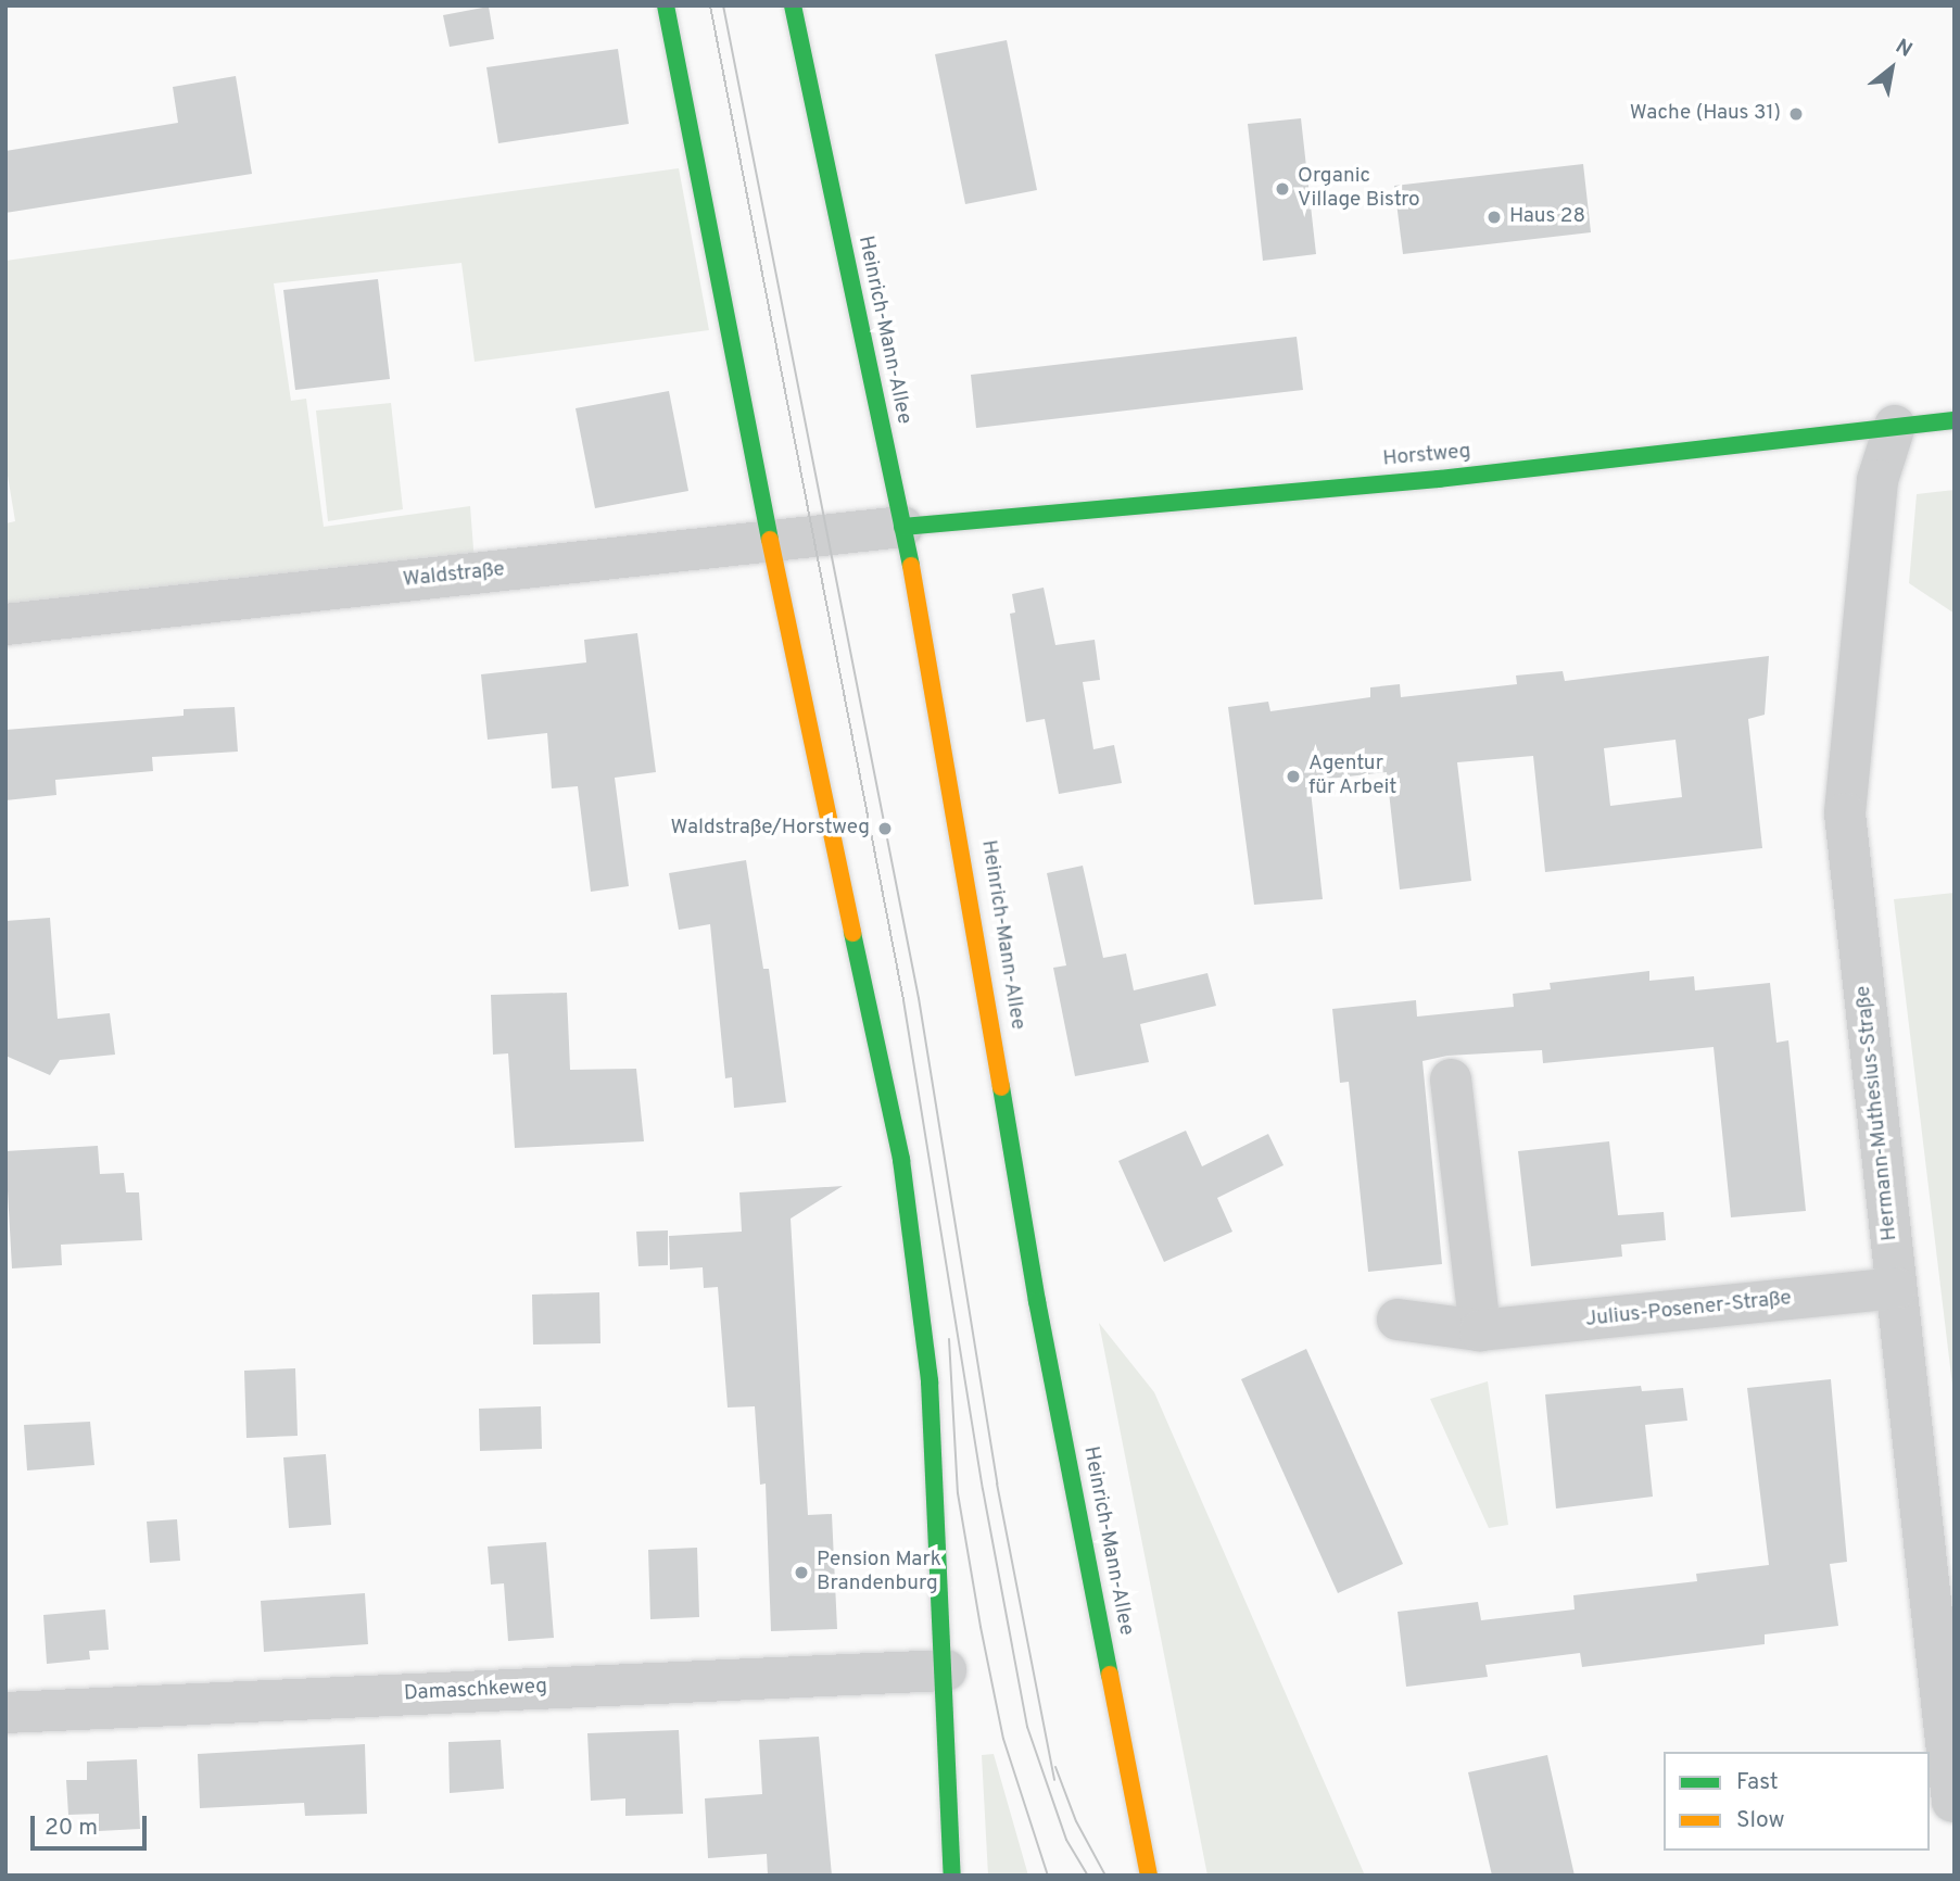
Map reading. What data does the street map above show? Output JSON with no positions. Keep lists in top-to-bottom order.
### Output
{
  "streets": {
    "street": [
      "Heinrich-Mann-Allee",
      "Horstweg",
      "Waldstraße",
      "Hermann-Muthesius-Straße",
      "Julius-Posener-Straße",
      "Damaschkeweg"
    ]
  },
  "crossings": [
    ["Heinrich-Mann-Allee", "Horstweg"],
    ["Heinrich-Mann-Allee", "Waldstraße"],
    ["Horstweg", "Waldstraße"],
    ["Horstweg", "Hermann-Muthesius-Straße"],
    ["Hermann-Muthesius-Straße", "Julius-Posener-Straße"]
  ],
  "places": [
    "Wache (Haus 31)",
    "Organic Village Bistro",
    "Haus 28",
    "Agentur für Arbeit",
    "Waldstraße/Horstweg",
    "Pension Mark Brandenburg"
  ],
  "legend": ["Fast", "Slow"],
  "scale_bar": "20 m",
  "north": "top right"
}
